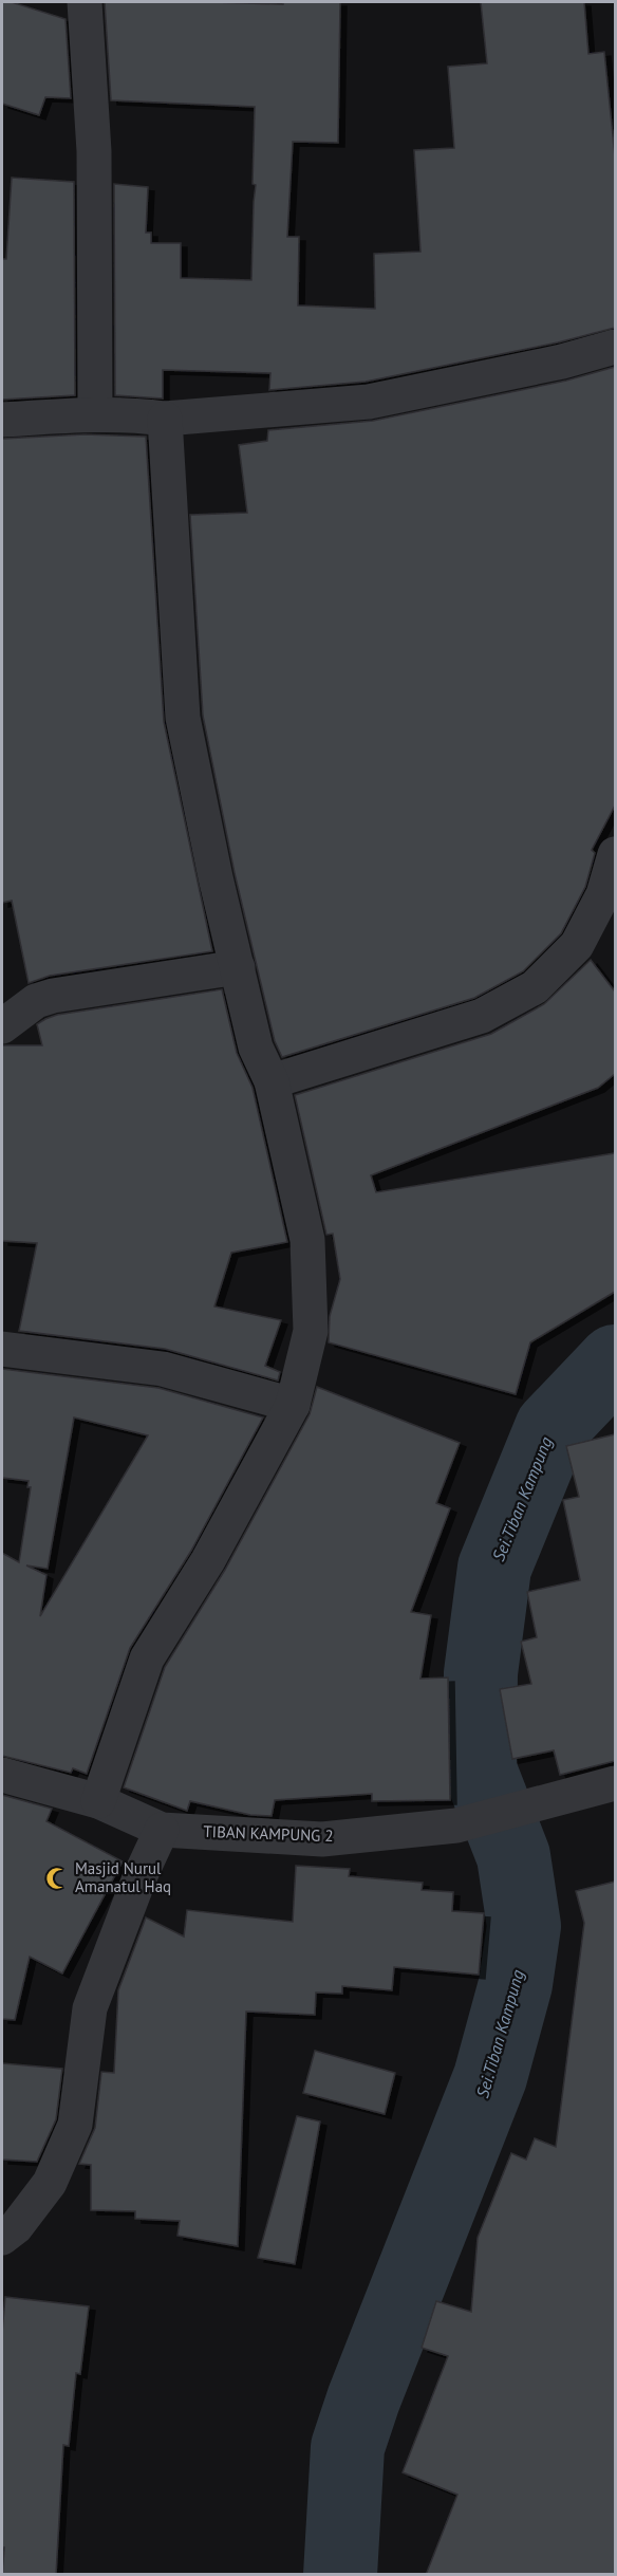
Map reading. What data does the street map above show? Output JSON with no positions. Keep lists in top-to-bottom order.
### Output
{
  "streets": {
    "street": ["TIBAN KAMPUNG 2"]
  },
  "water": ["Sei.Tiban Kampung"],
  "places": {
    "mosque": ["Masjid Nurul Amanatul Haq"]
  }
}
